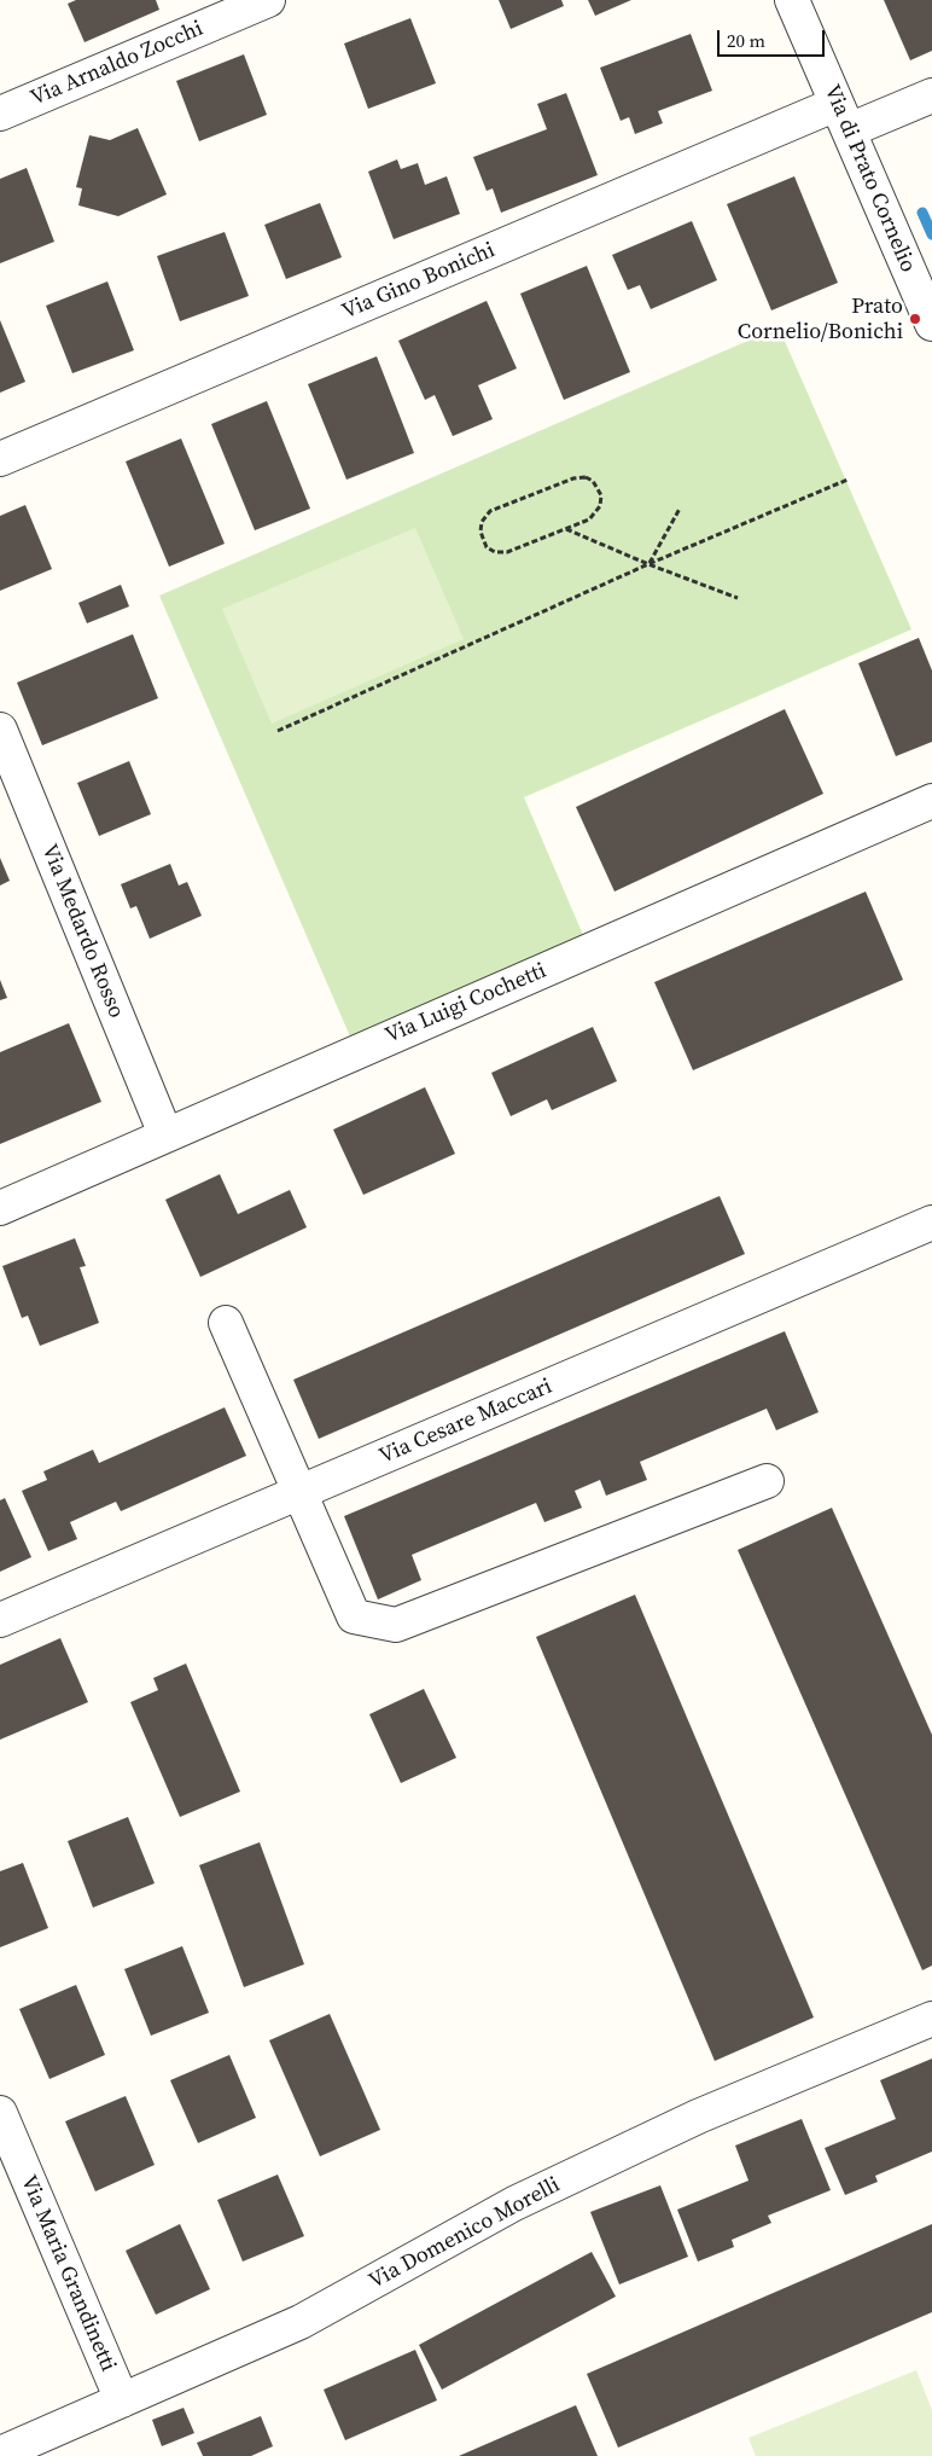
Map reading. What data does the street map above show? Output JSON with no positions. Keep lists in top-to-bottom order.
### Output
{
  "streets": {
    "street": [
      "Via Arnaldo Zocchi",
      "Via di Prato Cornelio",
      "Via Gino Bonichi",
      "Via Medardo Rosso",
      "Via Luigi Cochetti",
      "Via Cesare Maccari",
      "Via Domenico Morelli",
      "Via Maria Grandinetti"
    ]
  },
  "crossings": [
    ["Via di Prato Cornelio", "Via Gino Bonichi"],
    ["Via Medardo Rosso", "Via Luigi Cochetti"],
    ["Via Domenico Morelli", "Via Maria Grandinetti"]
  ],
  "places": ["Prato Cornelio/Bonichi"],
  "scale_bar": "20 m"
}
